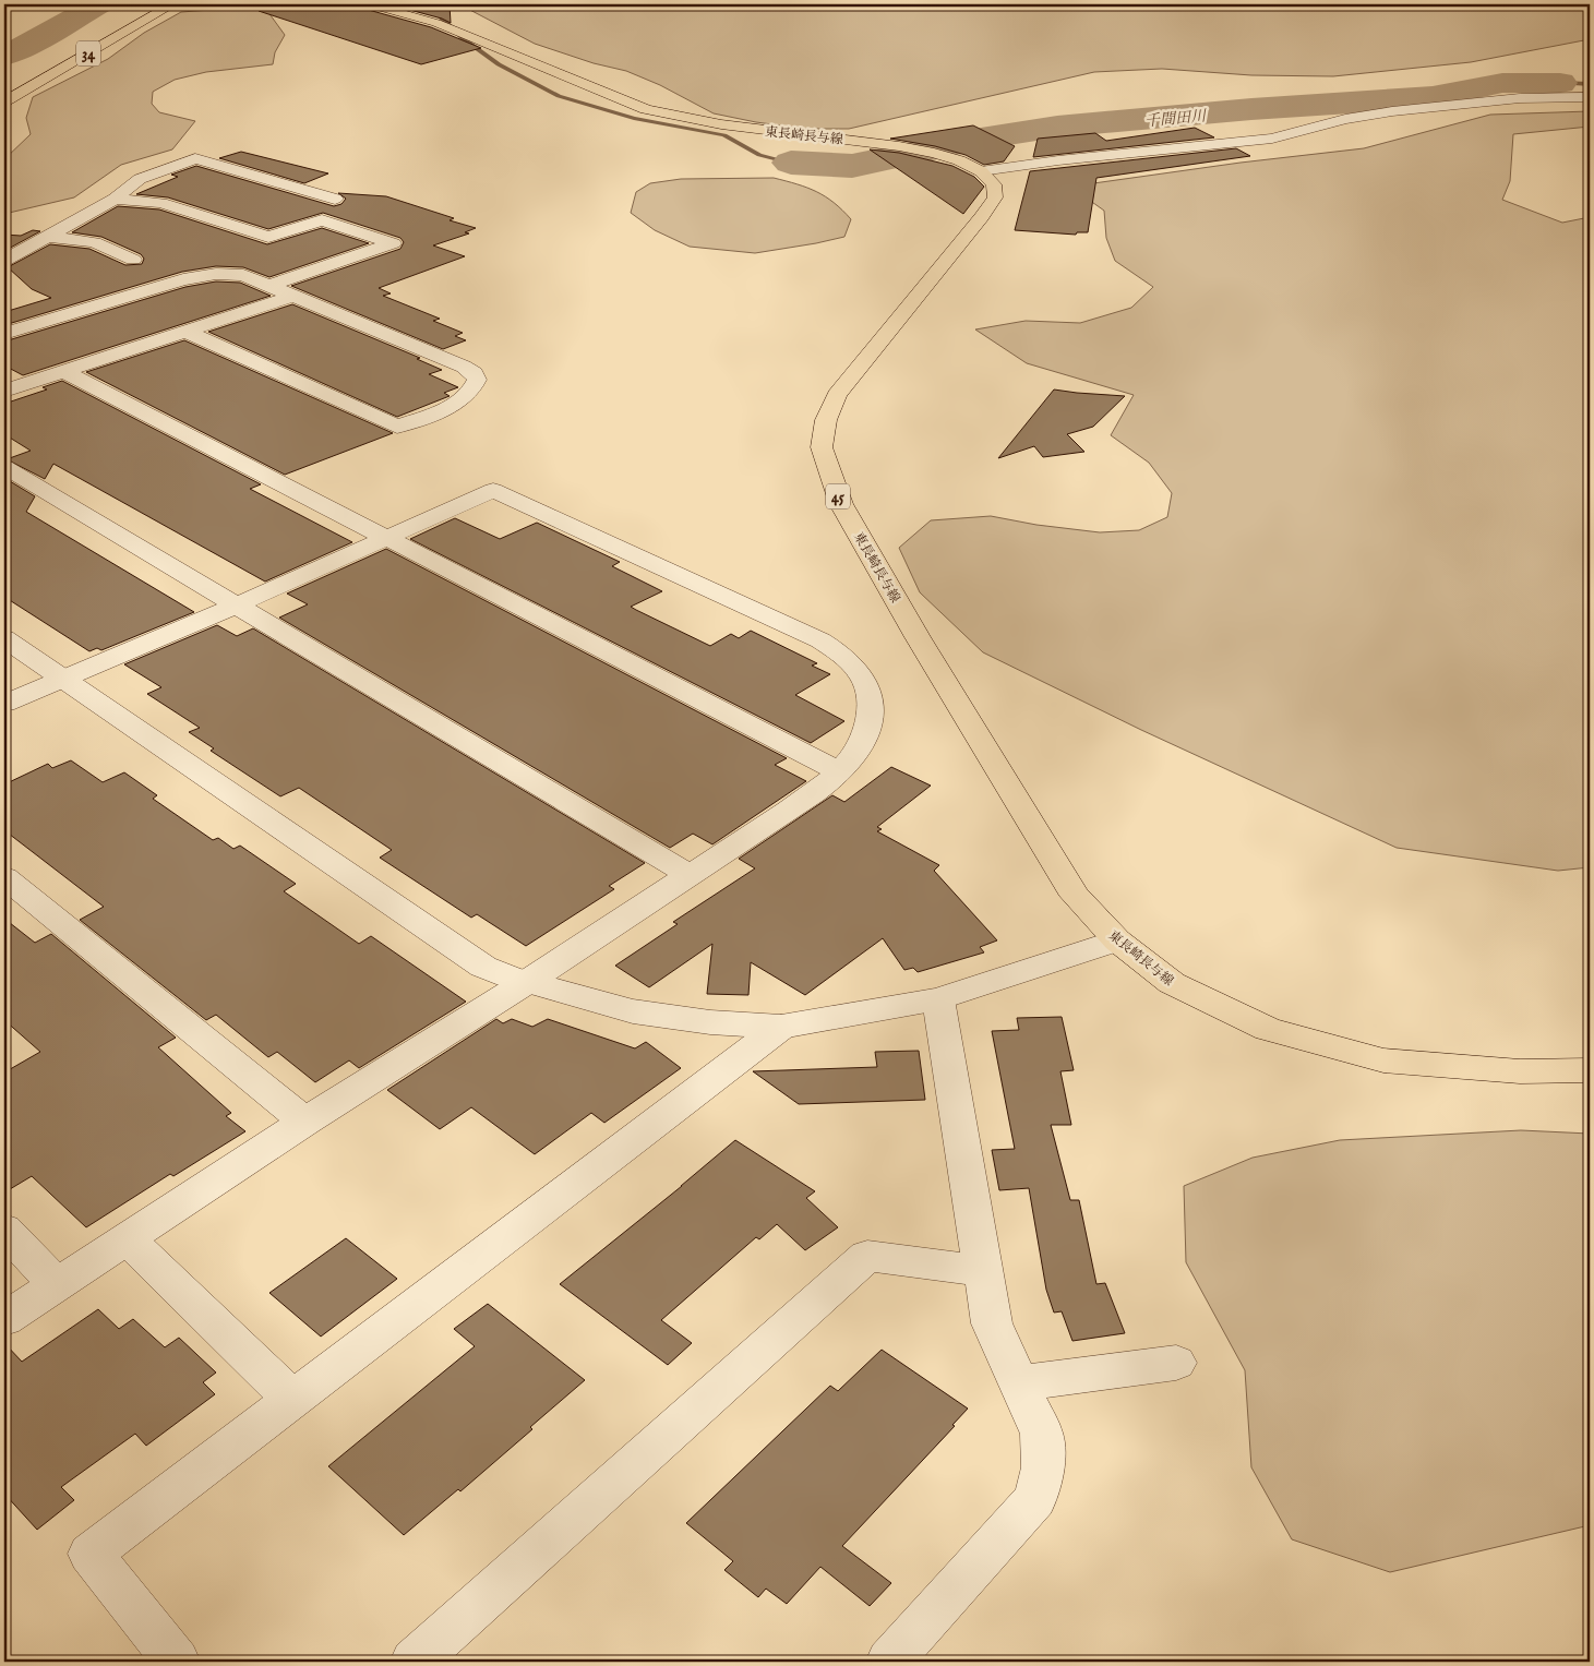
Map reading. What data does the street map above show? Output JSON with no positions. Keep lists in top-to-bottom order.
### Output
{
  "streets": {
    "main road": ["34", "東長崎長与線", "45"]
  },
  "water": ["千間田川"]
}
